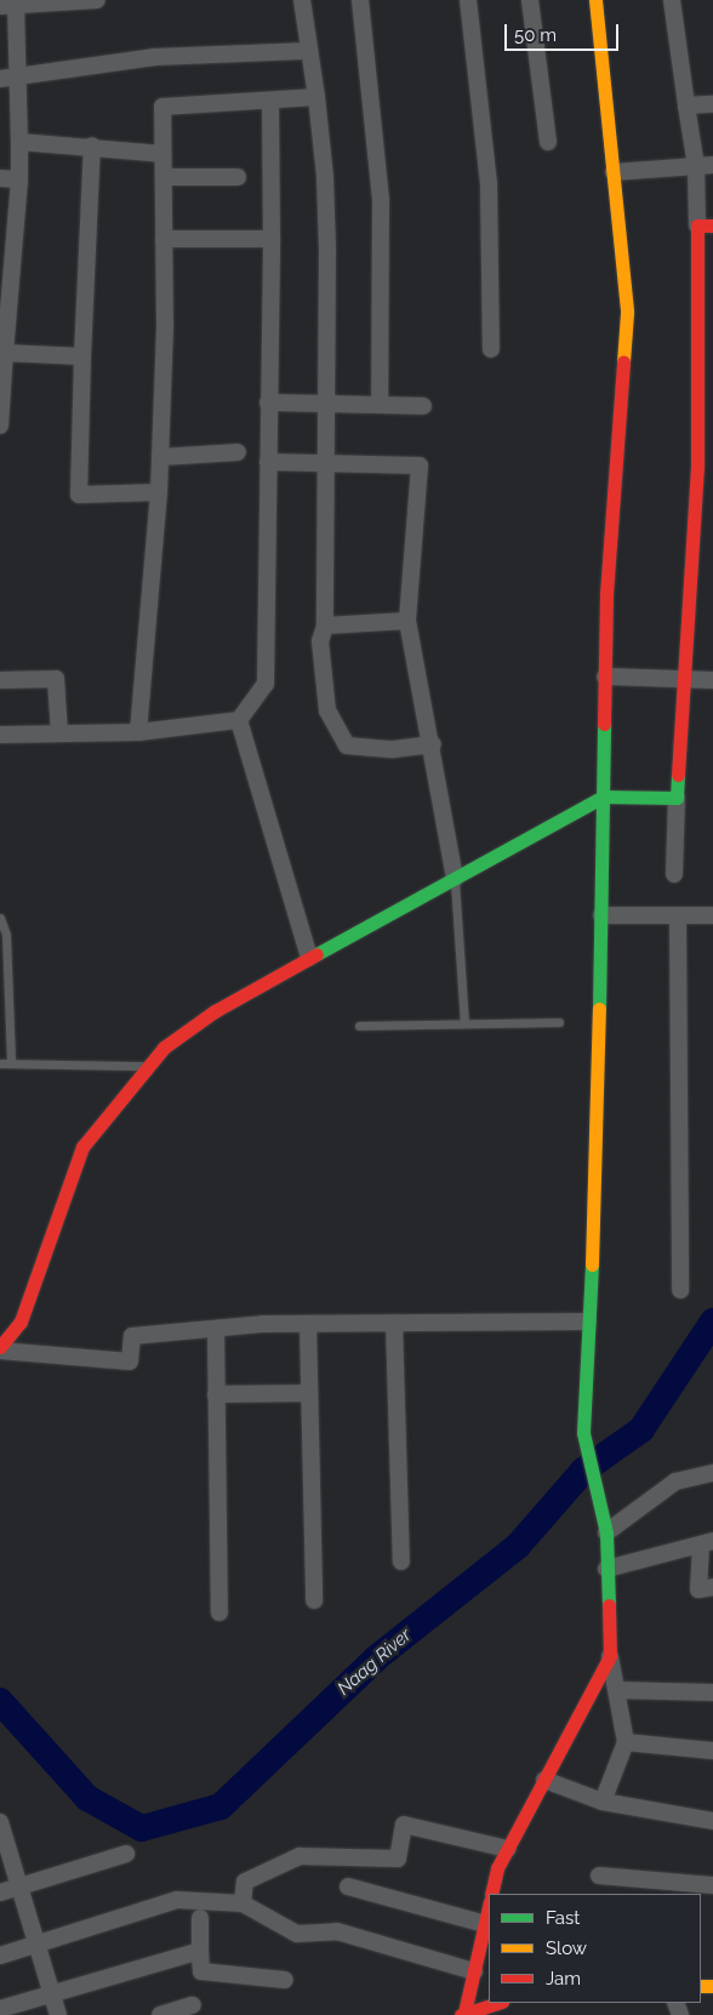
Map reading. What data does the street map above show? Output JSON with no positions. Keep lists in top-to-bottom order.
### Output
{
  "water": ["Naag River"],
  "legend": ["Fast", "Slow", "Jam"],
  "scale_bar": "50 m"
}
